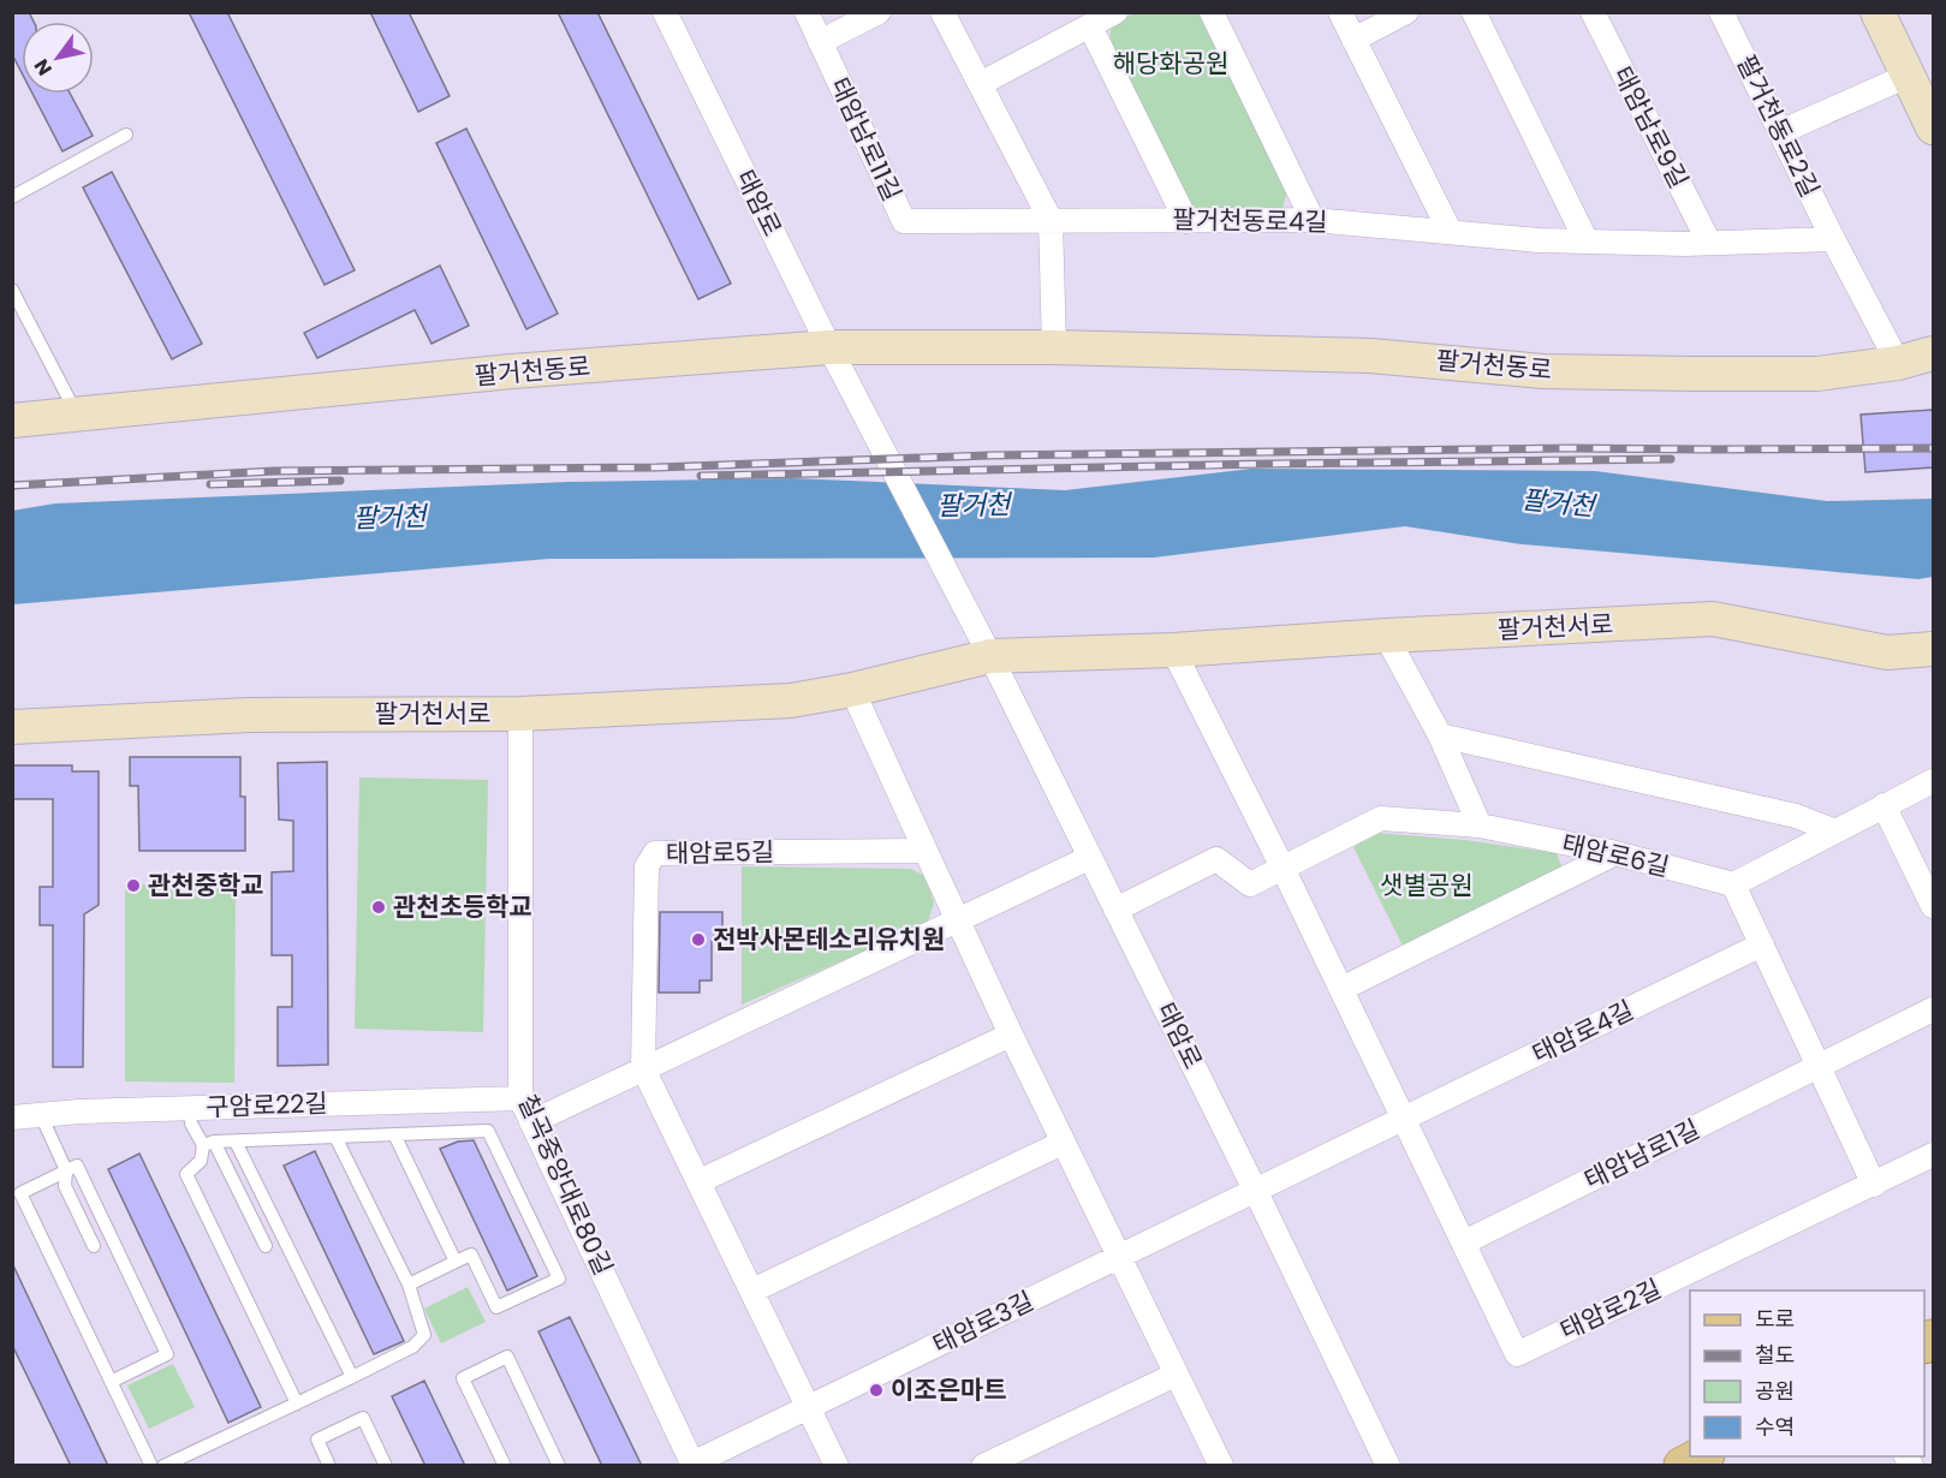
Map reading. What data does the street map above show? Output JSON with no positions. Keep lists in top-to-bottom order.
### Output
{
  "streets": {
    "main road": ["팔거천동로", "팔거천서로"],
    "street": [
      "팔거천동로2길",
      "태암남로9길",
      "태암남로11길",
      "태암로",
      "팔거천동로4길",
      "태암로5길",
      "태암로6길",
      "태암로4길",
      "구암로22길",
      "태암남로1길",
      "칠곡중앙대로80길",
      "태암로2길",
      "태암로3길"
    ]
  },
  "crossings": [
    ["팔거천동로2길", "팔거천동로"],
    ["태암남로9길", "팔거천동로4길"],
    ["태암남로11길", "팔거천동로4길"],
    ["태암로", "팔거천동로"],
    ["태암로", "팔거천서로"],
    ["태암로", "태암로6길"],
    ["태암로", "태암로4길"],
    ["태암로", "태암로3길"],
    ["팔거천서로", "칠곡중앙대로80길"],
    ["태암로4길", "태암로3길"],
    ["구암로22길", "칠곡중앙대로80길"],
    ["태암남로1길", "태암로2길"],
    ["칠곡중앙대로80길", "태암로3길"]
  ],
  "water": ["팔거천"],
  "parks": ["해당화공원", "샛별공원"],
  "places": [
    "관천중학교",
    "관천초등학교",
    "전박사몬테소리유치원",
    "이조은마트"
  ],
  "legend": [
    "도로",
    "철도",
    "공원",
    "수역"
  ],
  "north": "bottom left"
}
